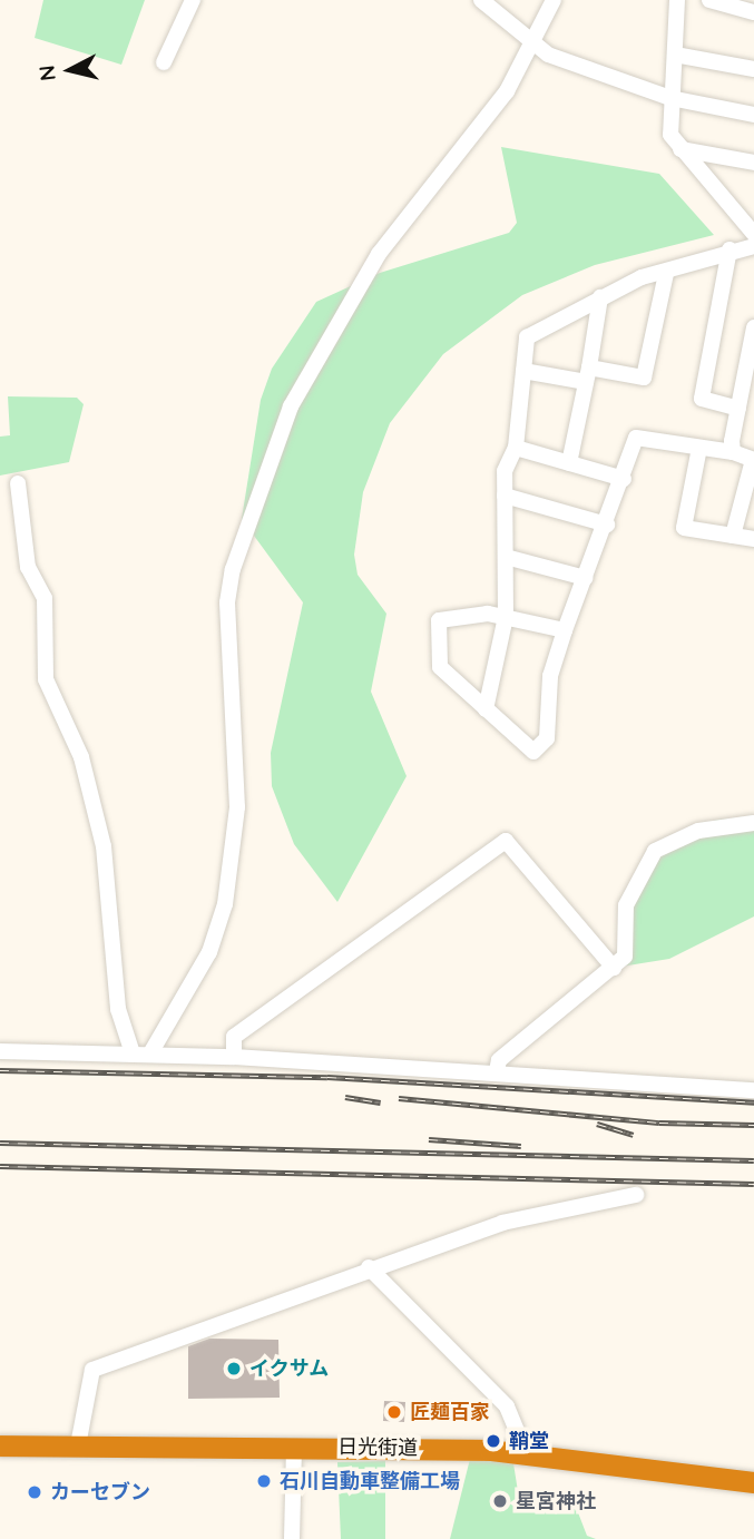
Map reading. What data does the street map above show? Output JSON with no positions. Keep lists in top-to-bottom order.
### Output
{
  "streets": {
    "highway": ["日光街道"]
  },
  "places": [
    "イクサム",
    "匠麺百家",
    "鞘堂",
    "石川自動車整備工場",
    "カーセブン",
    "星宮神社"
  ],
  "north": "left"
}
